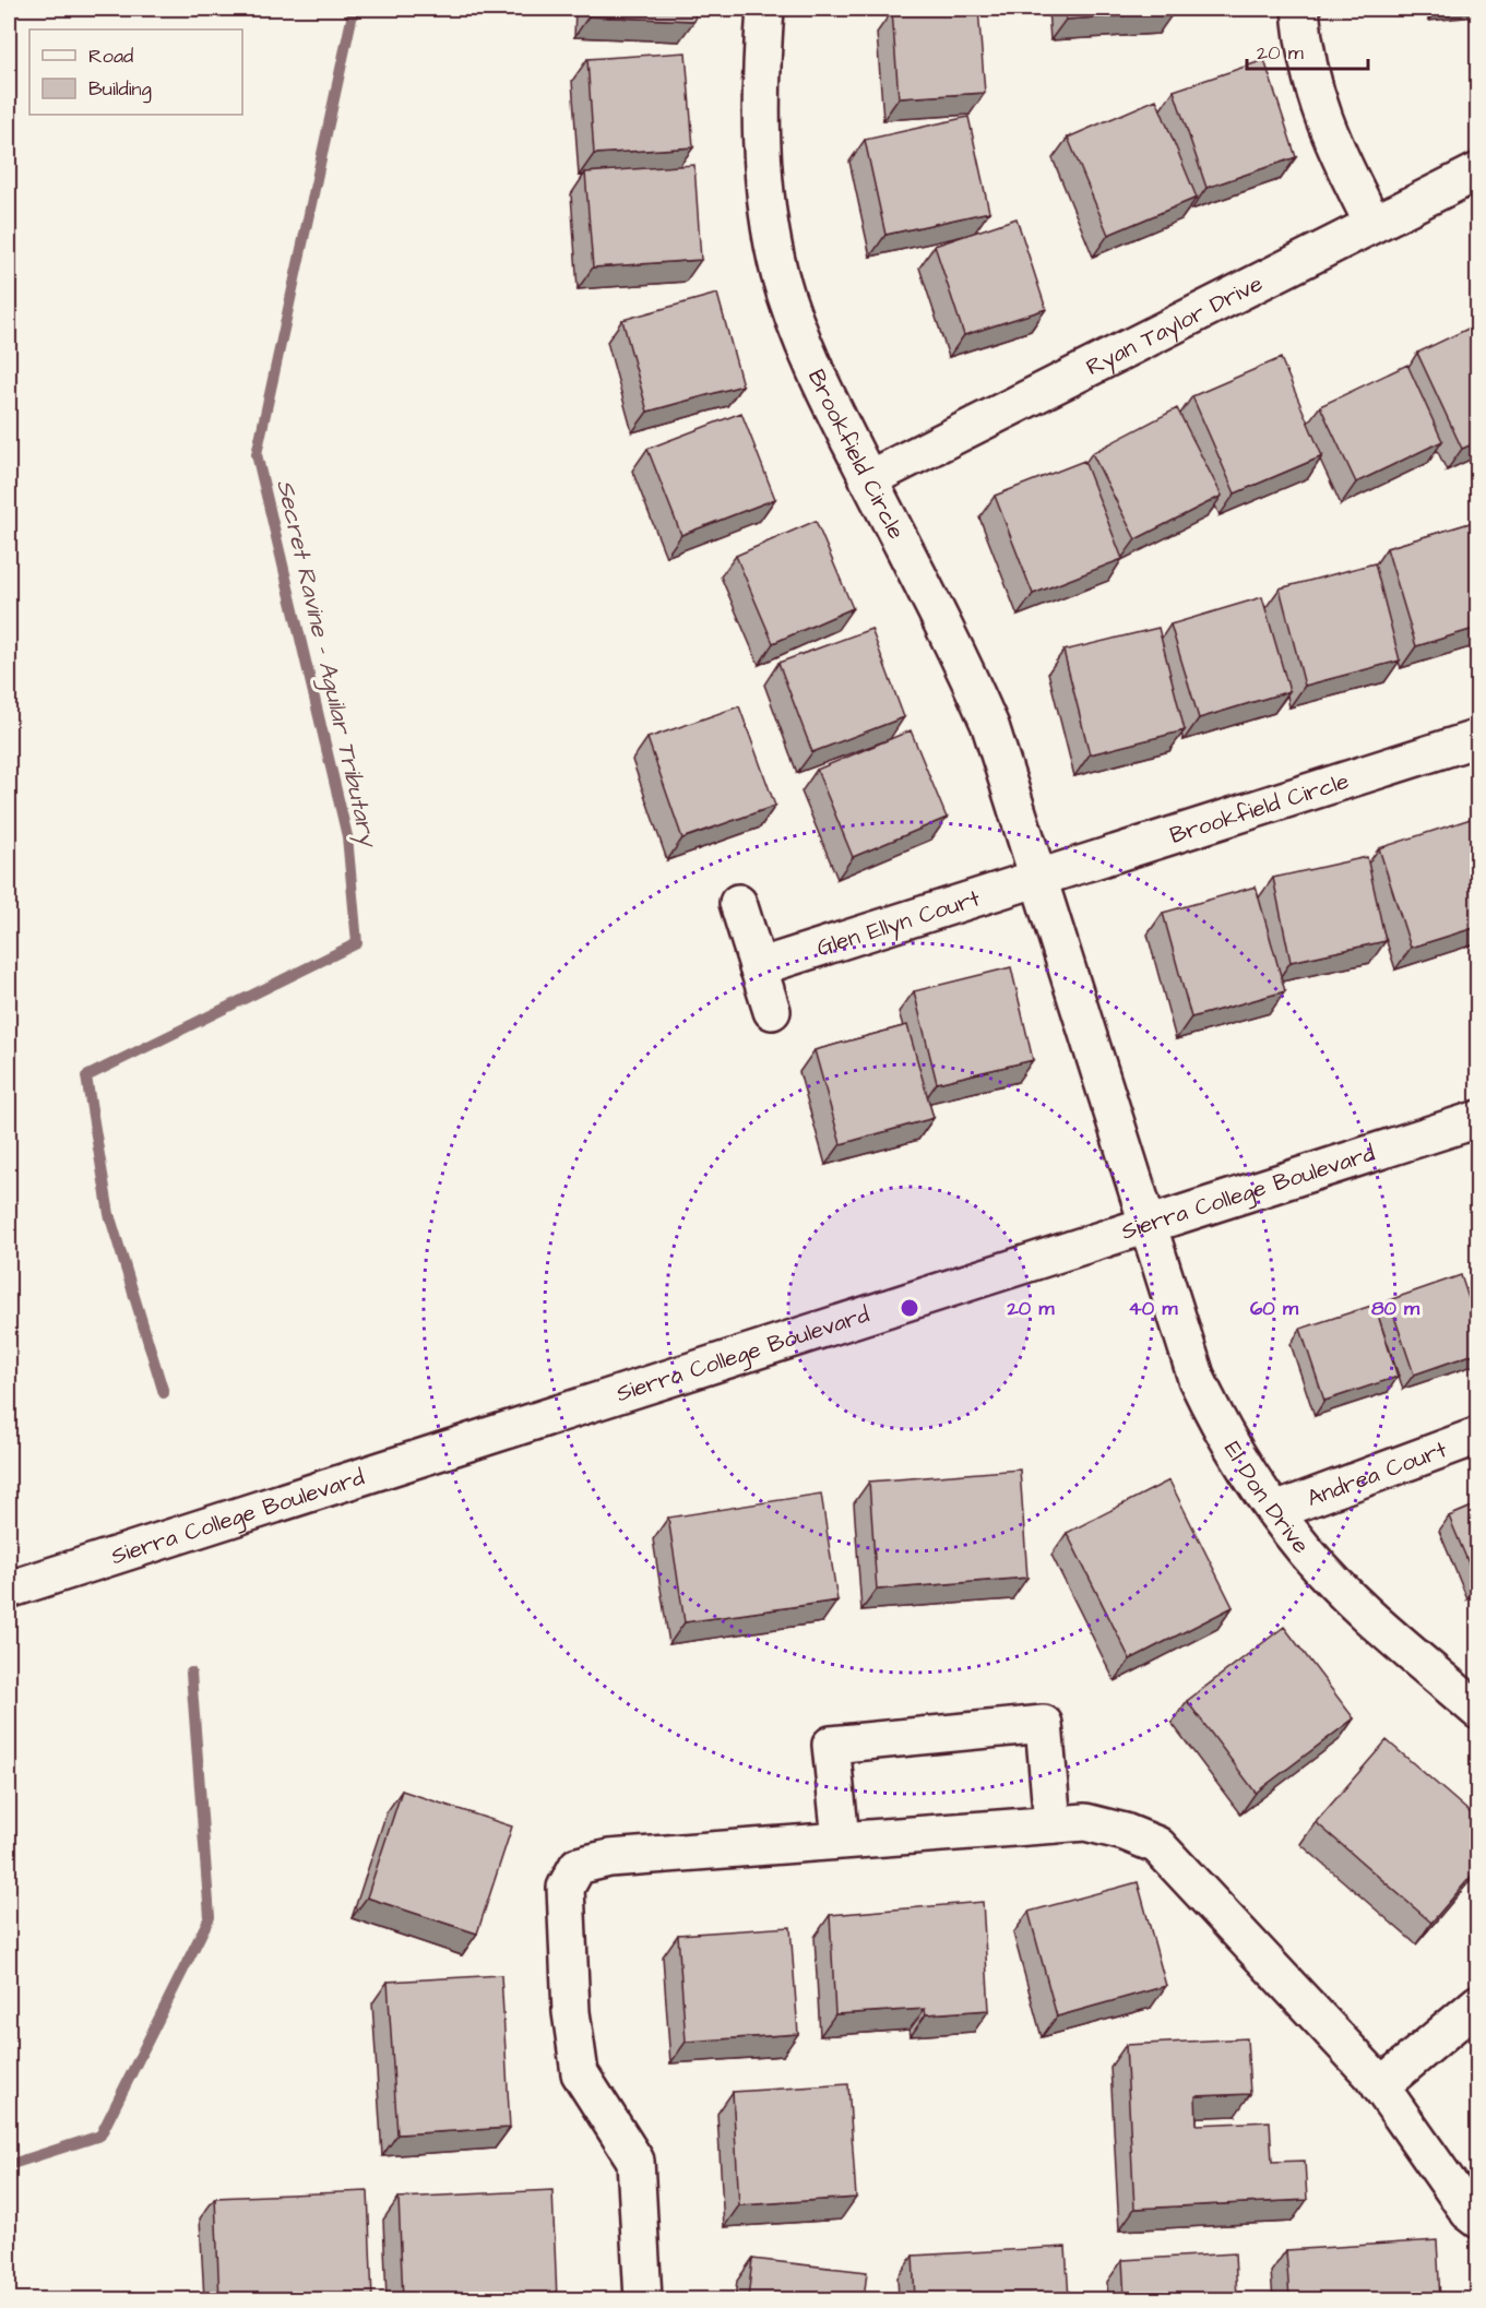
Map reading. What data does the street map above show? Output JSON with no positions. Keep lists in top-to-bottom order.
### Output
{
  "streets": {
    "street": [
      "Ryan Taylor Drive",
      "Brookfield Circle",
      "Glen Ellyn Court",
      "Sierra College Boulevard",
      "Andrea Court",
      "El Don Drive"
    ]
  },
  "crossings": [
    ["Ryan Taylor Drive", "Brookfield Circle"],
    ["Brookfield Circle", "Glen Ellyn Court"],
    ["Brookfield Circle", "Sierra College Boulevard"],
    ["Brookfield Circle", "El Don Drive"],
    ["Sierra College Boulevard", "El Don Drive"],
    ["Andrea Court", "El Don Drive"]
  ],
  "water": ["Secret Ravine - Aguilar Tributary"],
  "legend": ["Road", "Building"],
  "scale_bar": "20 m",
  "rings": [
    "20 m",
    "40 m",
    "60 m",
    "80 m"
  ]
}
